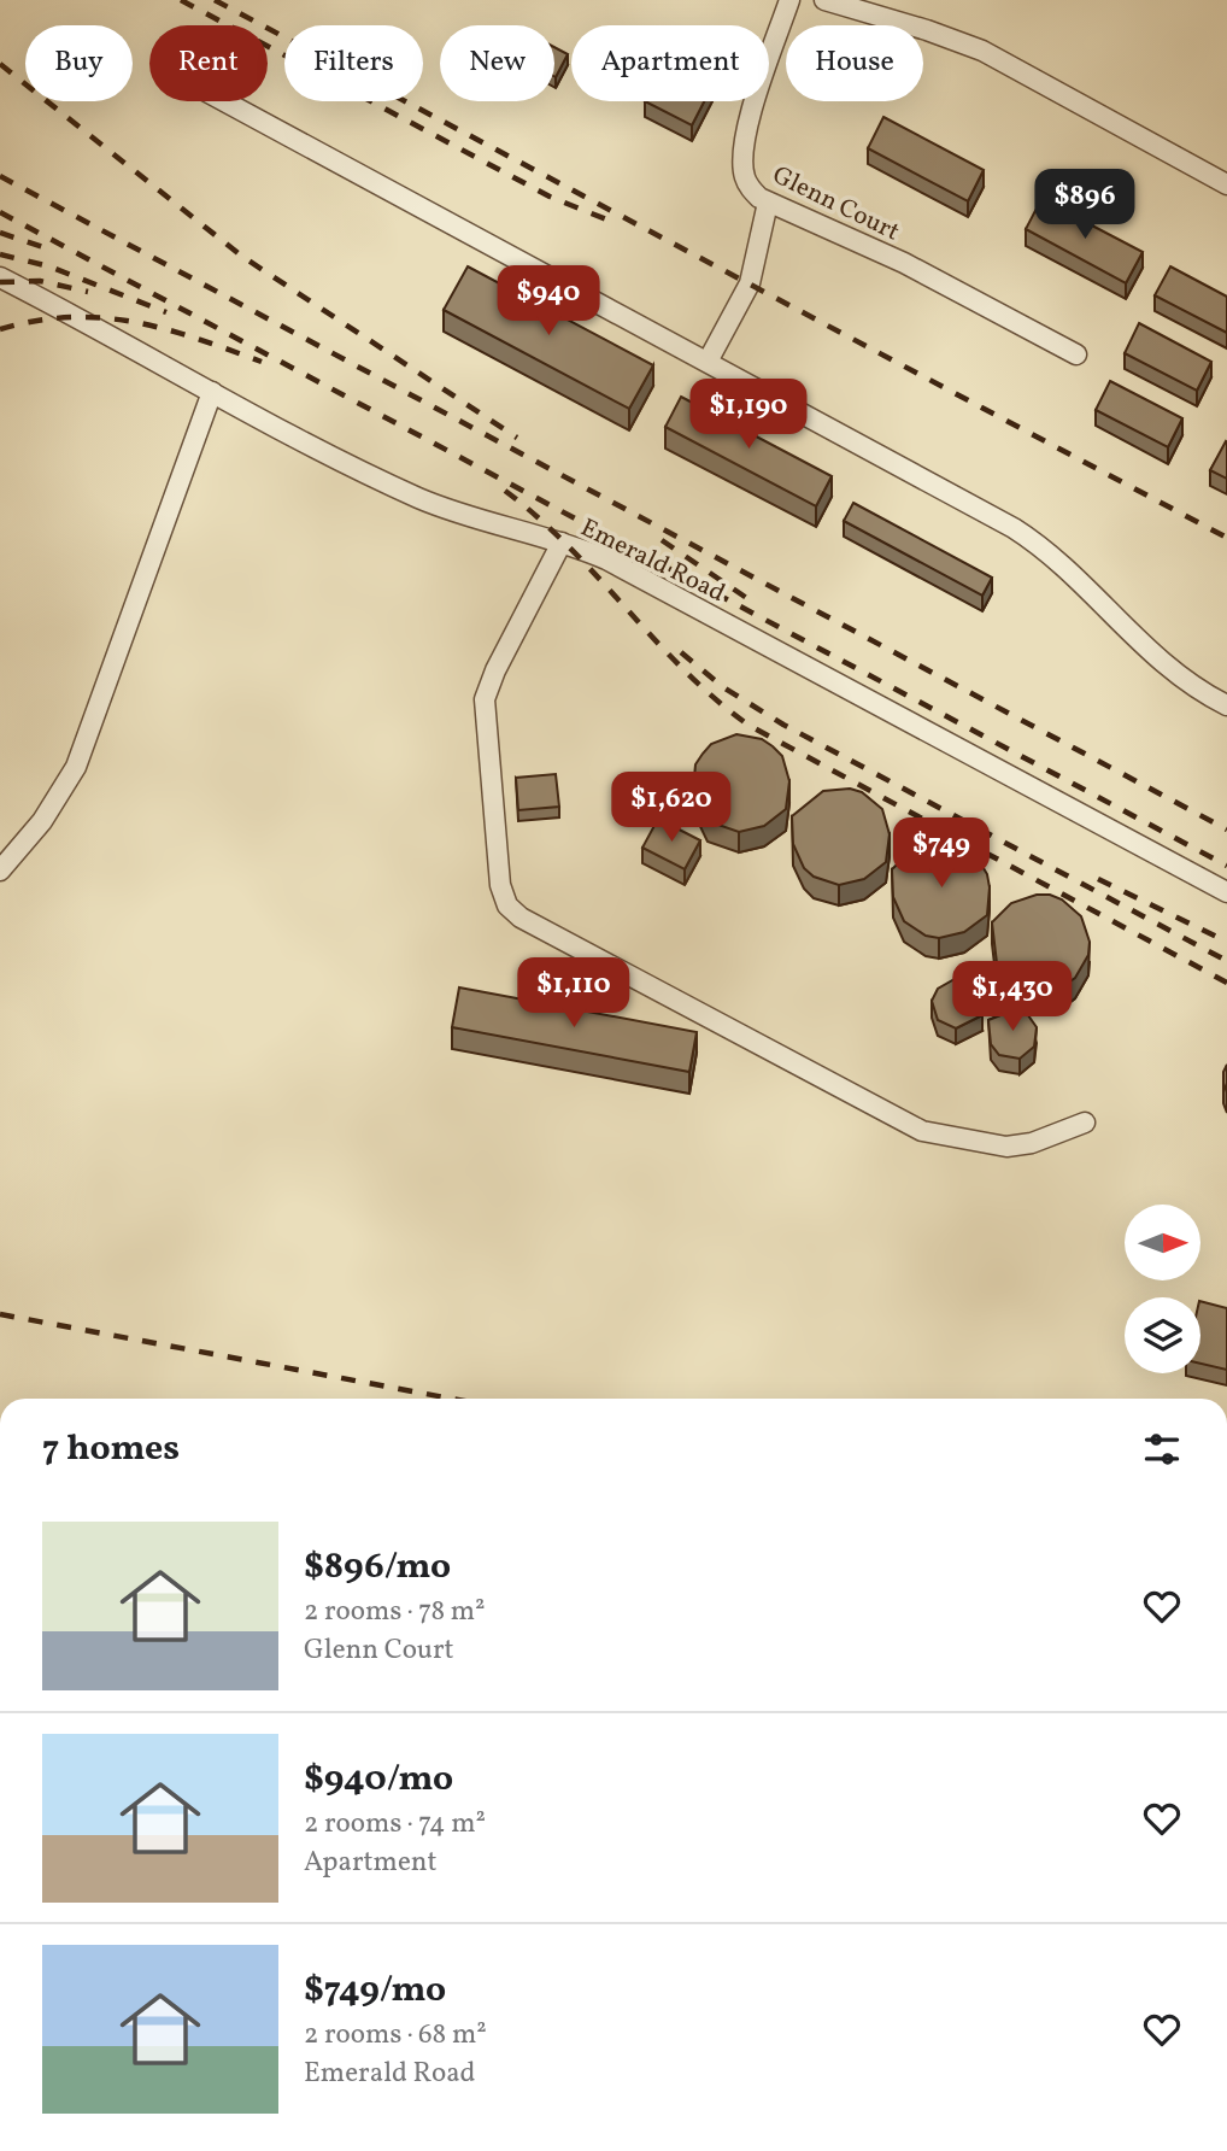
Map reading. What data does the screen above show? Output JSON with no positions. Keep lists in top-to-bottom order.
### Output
{
  "streets": {
    "street": ["Glenn Court", "Emerald Road"]
  },
  "north": "right",
  "page": {
    "chip": [
      "Buy",
      "Rent",
      "Filters",
      "New",
      "Apartment",
      "House"
    ],
    "price": [
      "$896",
      "$940",
      "$1,190",
      "$1,620",
      "$749",
      "$1,110",
      "$1,430"
    ],
    "heading": "7 homes",
    "list": [
      {
        "name": "$896/mo",
        "note": "2 rooms · 78 m² · Glenn Court"
      },
      {
        "name": "$940/mo",
        "note": "2 rooms · 74 m² · Apartment"
      },
      {
        "name": "$749/mo",
        "note": "2 rooms · 68 m² · Emerald Road"
      }
    ]
  }
}
